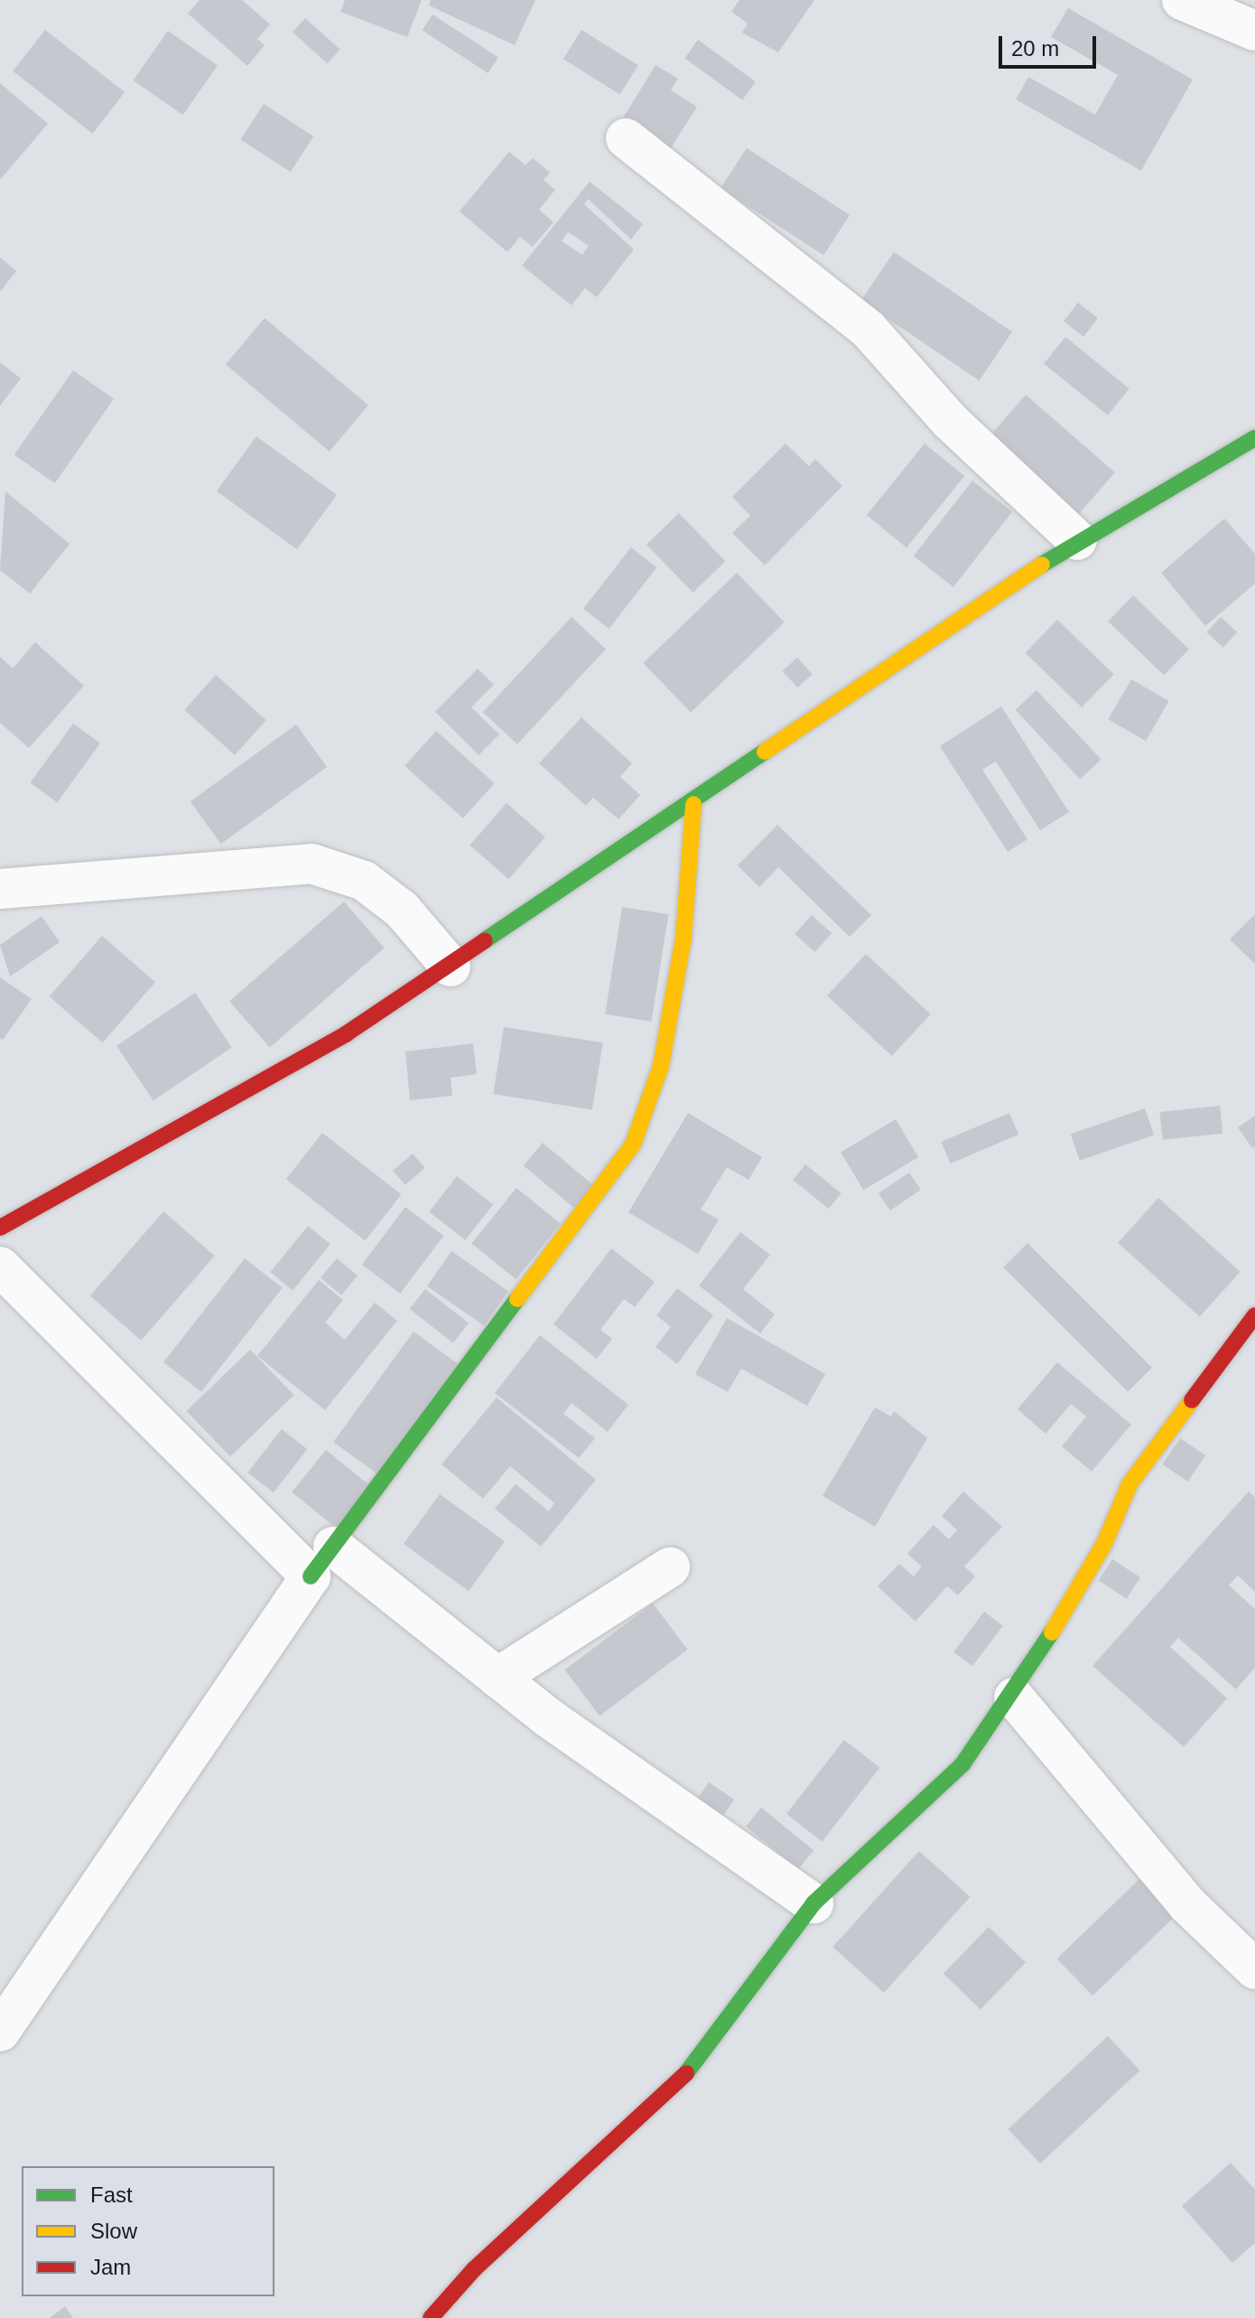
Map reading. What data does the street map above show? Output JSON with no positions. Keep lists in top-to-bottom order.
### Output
{
  "legend": ["Fast", "Slow", "Jam"],
  "scale_bar": "20 m"
}
